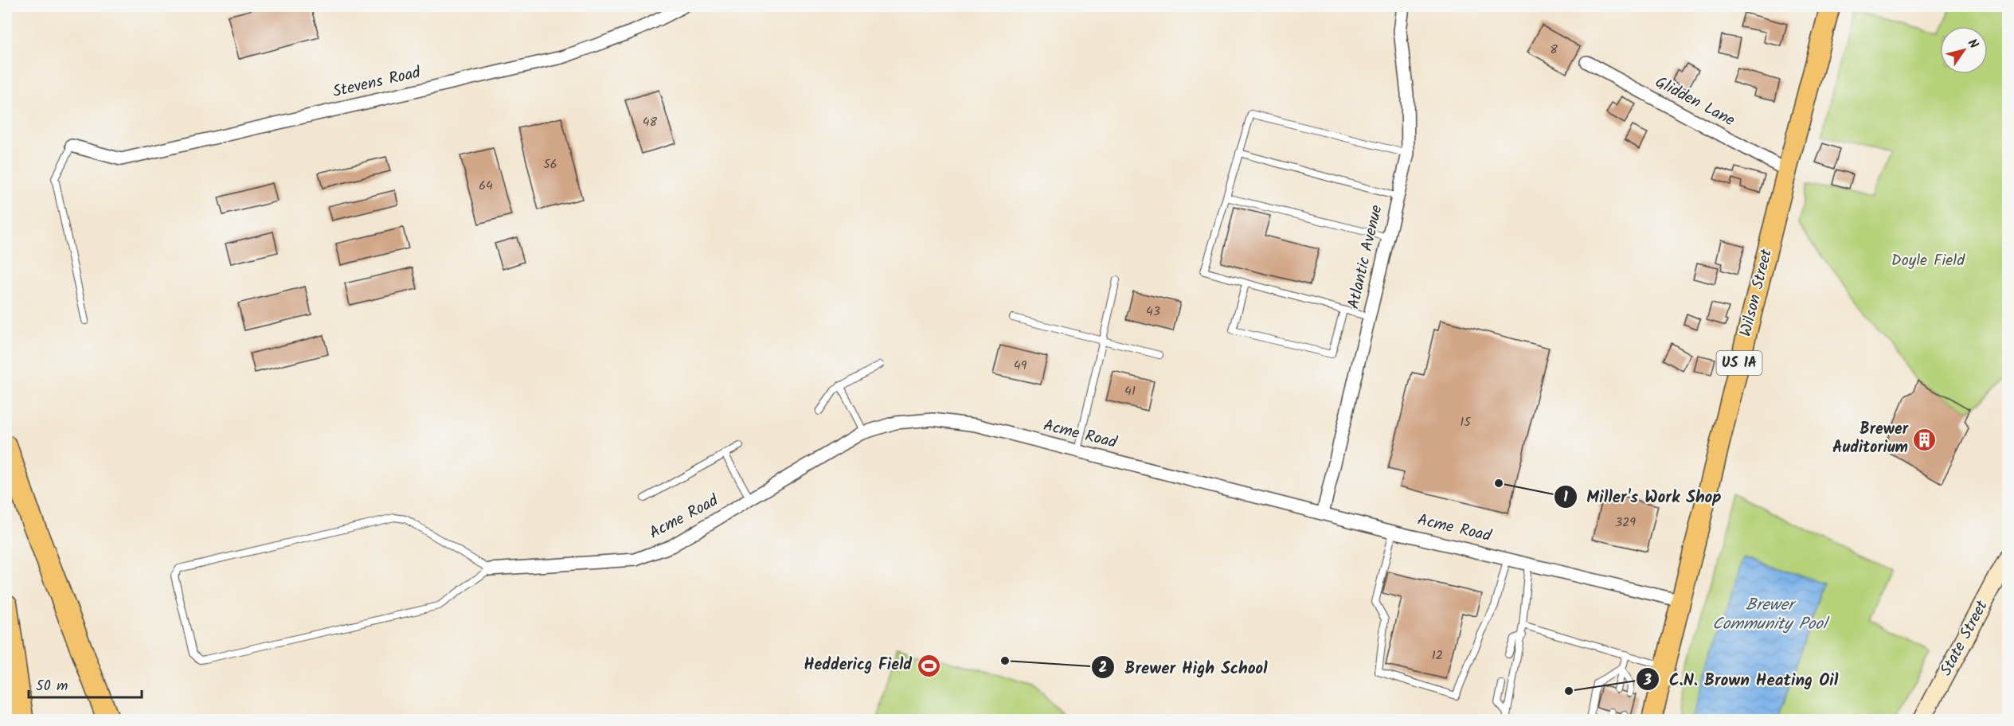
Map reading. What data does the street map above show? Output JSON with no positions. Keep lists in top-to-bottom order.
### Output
{
  "streets": {
    "main road": ["Wilson Street", "US 1A", "State Street"],
    "street": [
      "Stevens Road",
      "Glidden Lane",
      "Atlantic Avenue",
      "Acme Road"
    ]
  },
  "crossings": [
    ["Glidden Lane", "Wilson Street"],
    ["Atlantic Avenue", "Acme Road"],
    ["Wilson Street", "Acme Road"]
  ],
  "water": ["Brewer Community Pool"],
  "parks": ["Doyle Field"],
  "places": {
    "building": ["Brewer Auditorium"],
    "other": ["Miller's Work Shop", "Brewer High School", "C.N. Brown Heating Oil"],
    "sports": ["Heddericg Field"]
  },
  "house_numbers": [
    "8",
    "48",
    "56",
    "64",
    "43",
    "49",
    "41",
    "15",
    "329",
    "12"
  ],
  "scale_bar": "50 m",
  "north": "top right"
}
